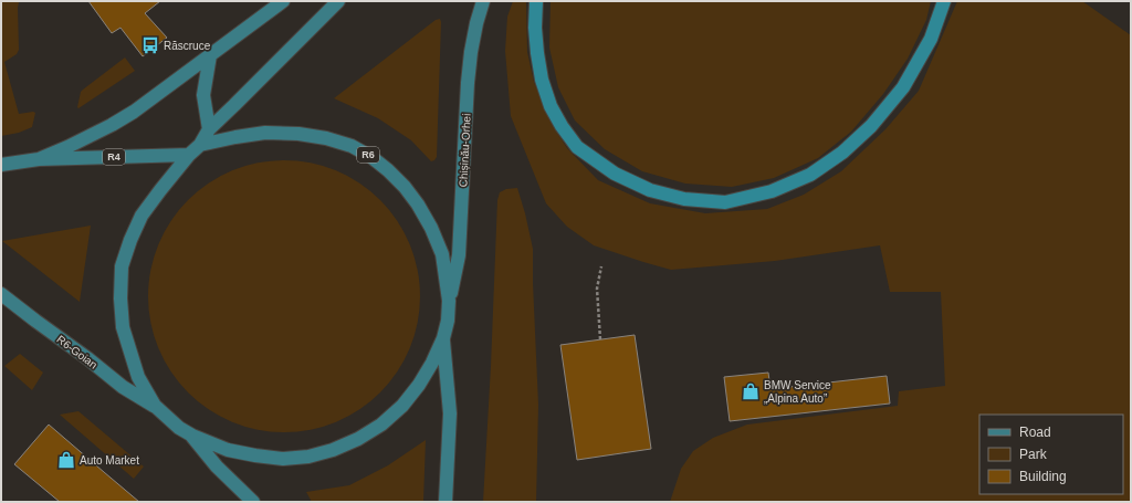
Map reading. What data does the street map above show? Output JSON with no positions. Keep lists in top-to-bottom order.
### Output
{
  "streets": {
    "main road": [
      "Chișinău-Orhei",
      "R6",
      "R4",
      "R6-Goian"
    ]
  },
  "crossings": [
    ["Chișinău-Orhei", "R6"],
    ["R6", "R4"],
    ["R6", "R6-Goian"]
  ],
  "places": {
    "bus stop": ["Răscruce"],
    "shop": ["BMW Service „Alpina Auto”", "Auto Market"]
  },
  "legend": ["Road", "Park", "Building"]
}
